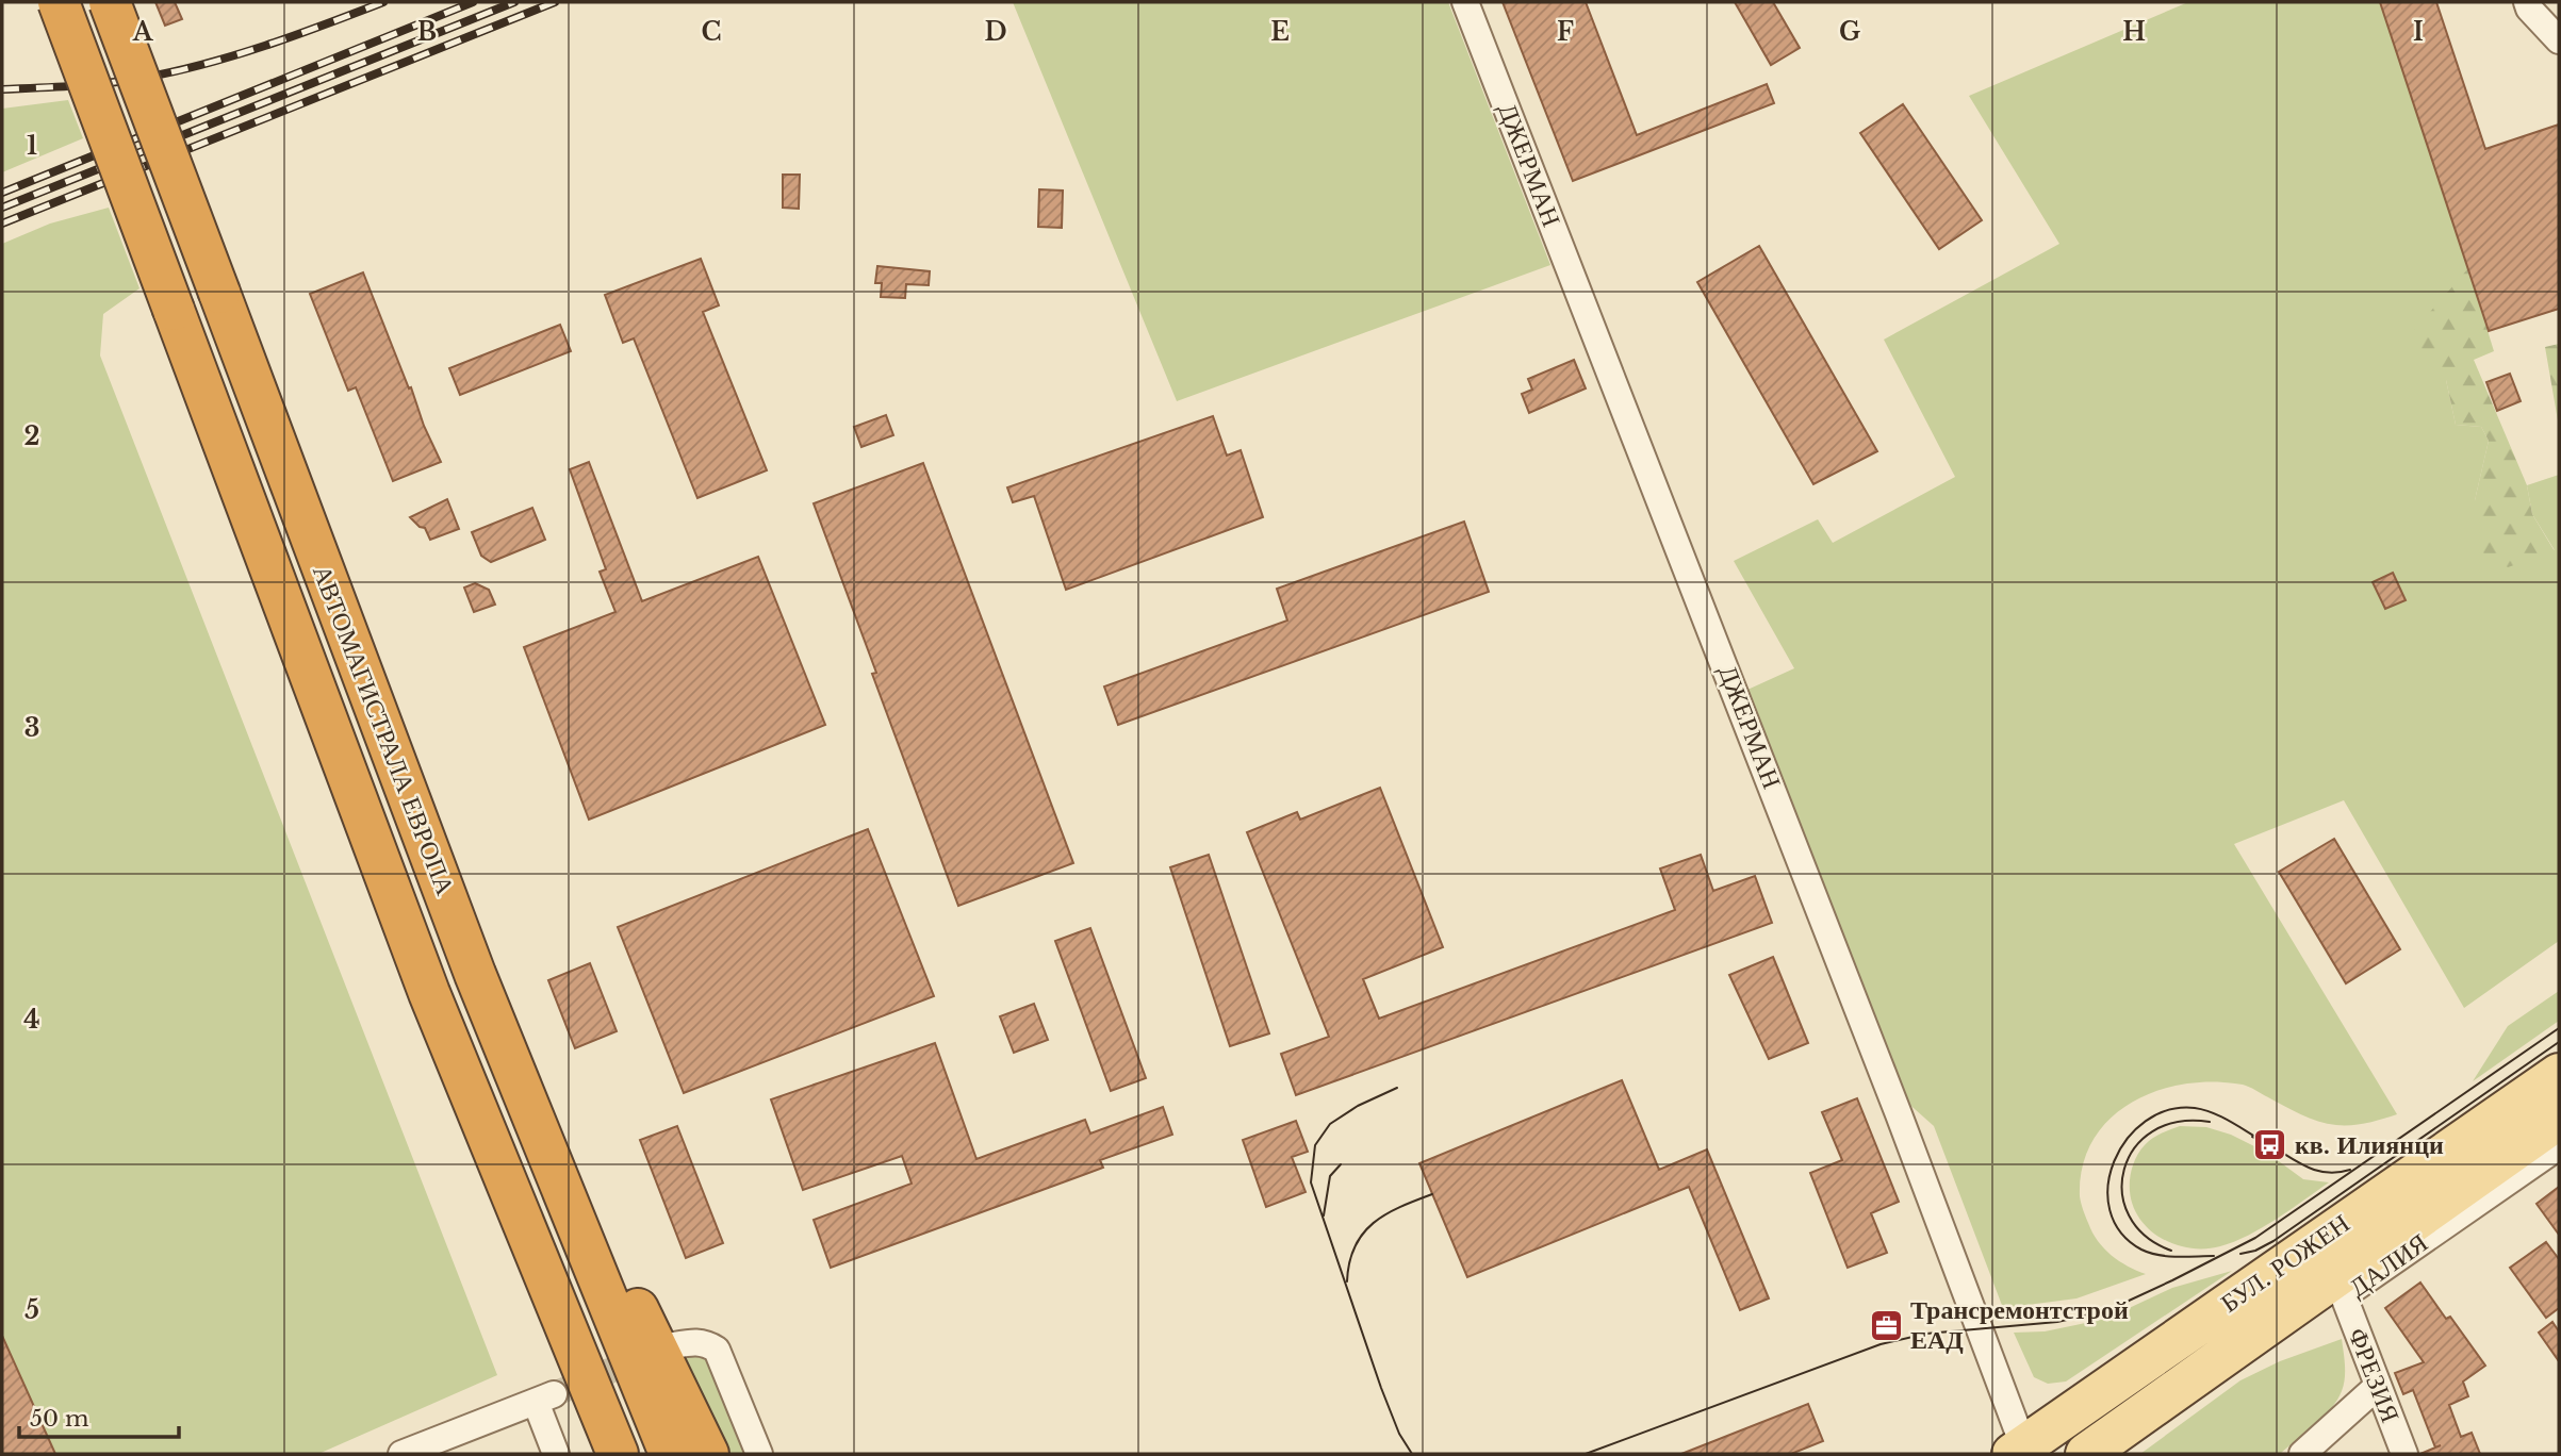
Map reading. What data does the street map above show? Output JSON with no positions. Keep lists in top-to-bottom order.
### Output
{
  "streets": {
    "highway": ["АВТОМАГИСТРАЛА ЕВРОПА"],
    "main road": ["БУЛ. РОЖЕН"],
    "street": ["ДЖЕРМАН", "ДАЛИЯ", "ФРЕЗИЯ"]
  },
  "crossings": [
    ["ДЖЕРМАН", "БУЛ. РОЖЕН"],
    ["БУЛ. РОЖЕН", "ДАЛИЯ"],
    ["ДАЛИЯ", "ФРЕЗИЯ"]
  ],
  "places": {
    "bus stop": ["кв. Илиянци"],
    "office": ["Трансремонтстрой ЕАД"]
  },
  "scale_bar": "50 m",
  "grid": {
    "columns": [
      "A",
      "B",
      "C",
      "D",
      "E",
      "F",
      "G",
      "H",
      "I"
    ],
    "rows": [
      "1",
      "2",
      "3",
      "4",
      "5"
    ]
  }
}
